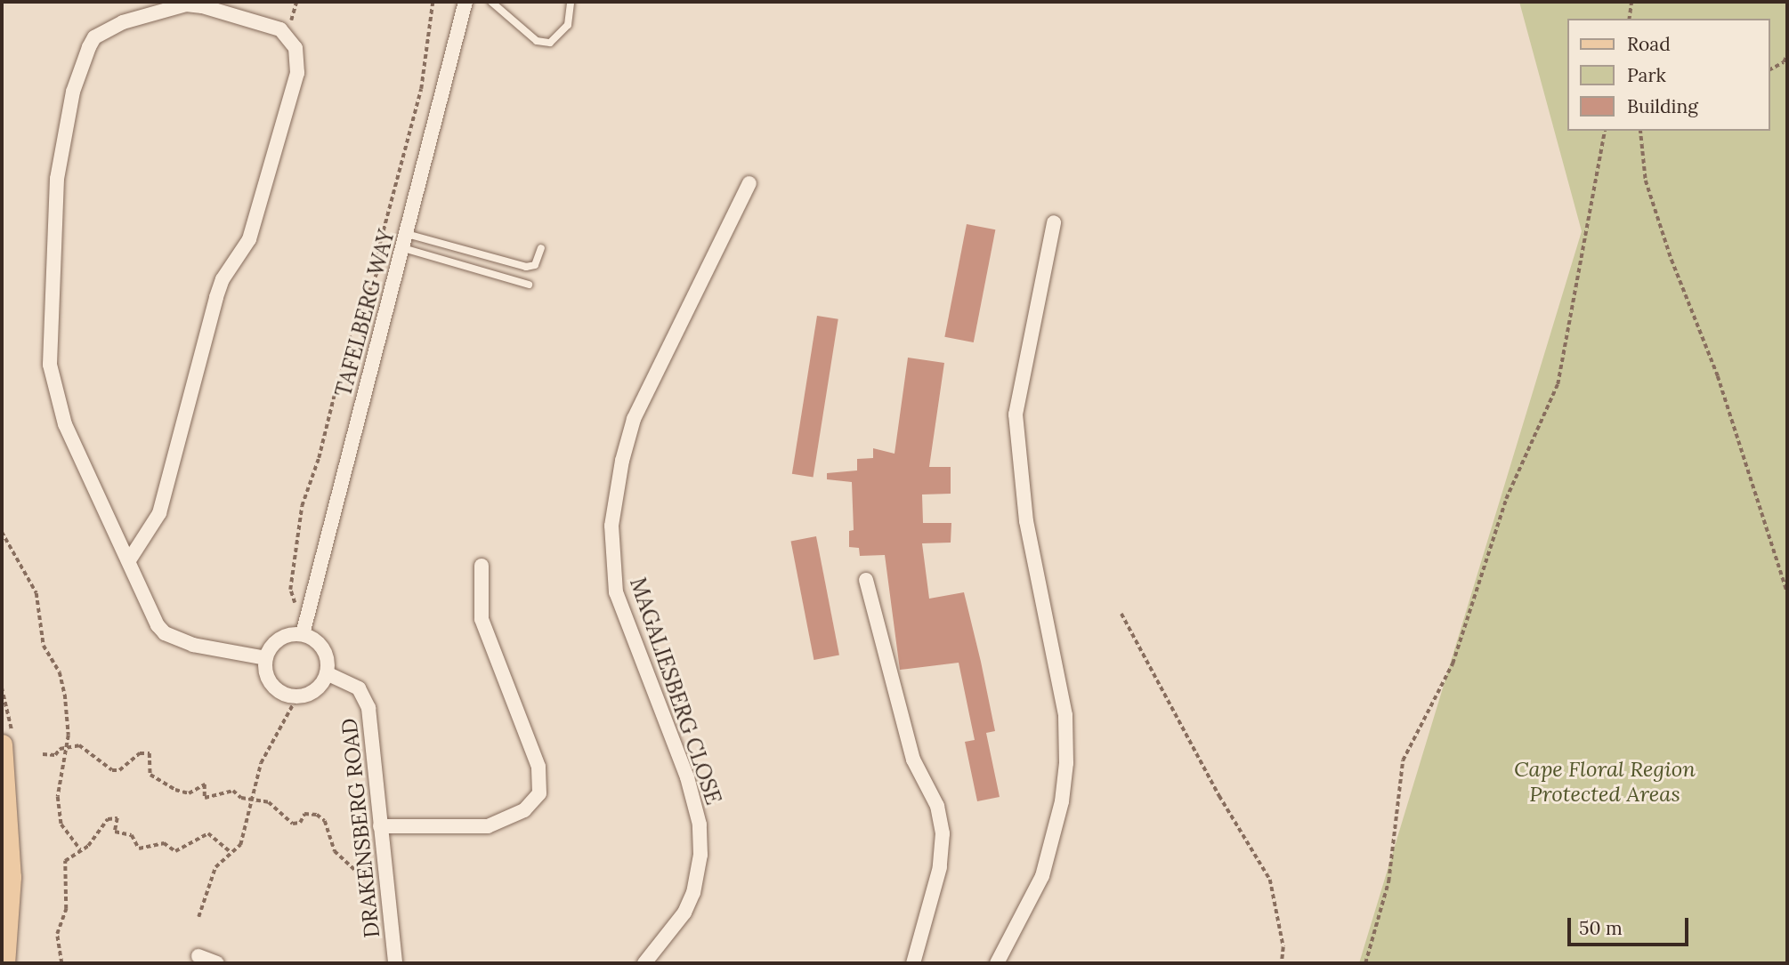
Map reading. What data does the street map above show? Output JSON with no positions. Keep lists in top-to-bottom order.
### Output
{
  "streets": {
    "street": ["TAFELBERG WAY", "MAGALIESBERG CLOSE", "DRAKENSBERG ROAD"]
  },
  "crossings": [
    ["TAFELBERG WAY", "DRAKENSBERG ROAD"]
  ],
  "parks": ["Cape Floral Region Protected Areas"],
  "legend": ["Road", "Park", "Building"],
  "scale_bar": "50 m"
}
